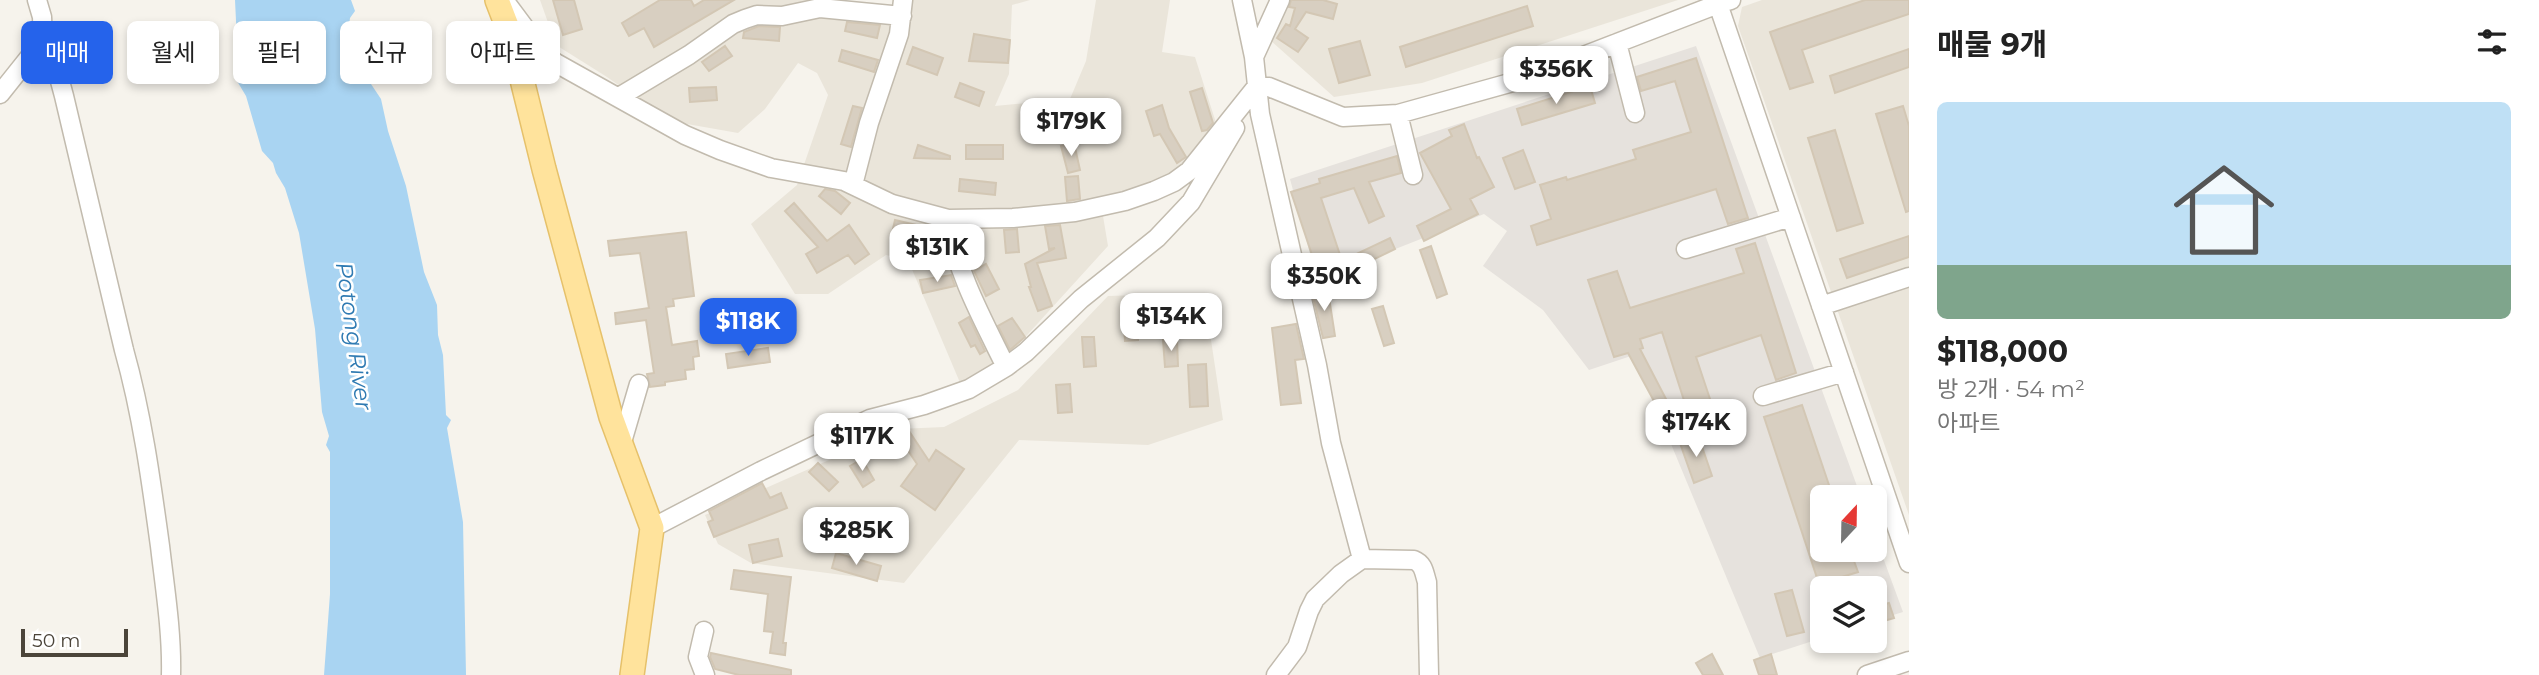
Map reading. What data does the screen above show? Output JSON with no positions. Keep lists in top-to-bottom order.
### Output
{
  "water": ["Potong River"],
  "scale_bar": "50 m",
  "north": "top",
  "page": {
    "heading": "매물 9개",
    "chip": [
      "매매",
      "월세",
      "필터",
      "신규",
      "아파트"
    ],
    "price": [
      "$356K",
      "$179K",
      "$131K",
      "$350K",
      "$134K",
      "$118K",
      "$174K",
      "$117K",
      "$285K"
    ],
    "list": [
      {
        "name": "$118,000",
        "note": "방 2개 · 54 m² · 아파트"
      }
    ],
    "scale": "50 m"
  }
}
